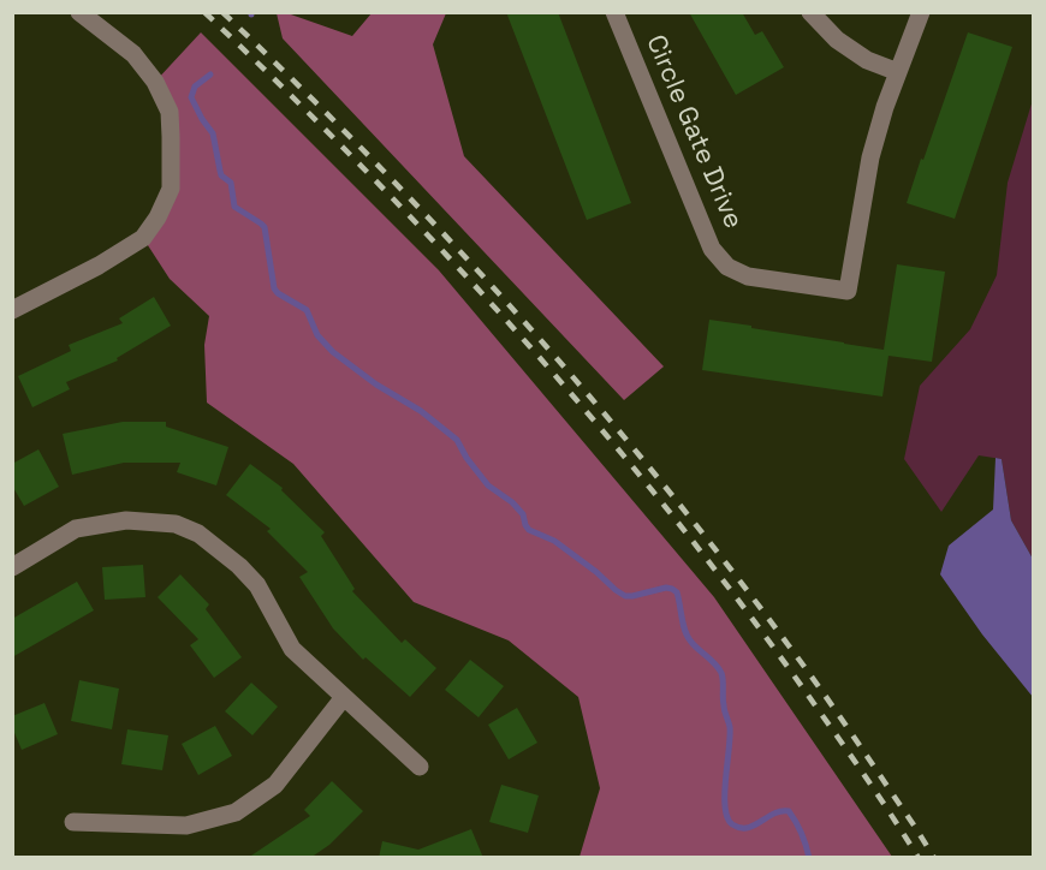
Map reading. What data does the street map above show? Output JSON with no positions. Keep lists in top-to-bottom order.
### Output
{
  "streets": {
    "street": ["Circle Gate Drive"]
  }
}
